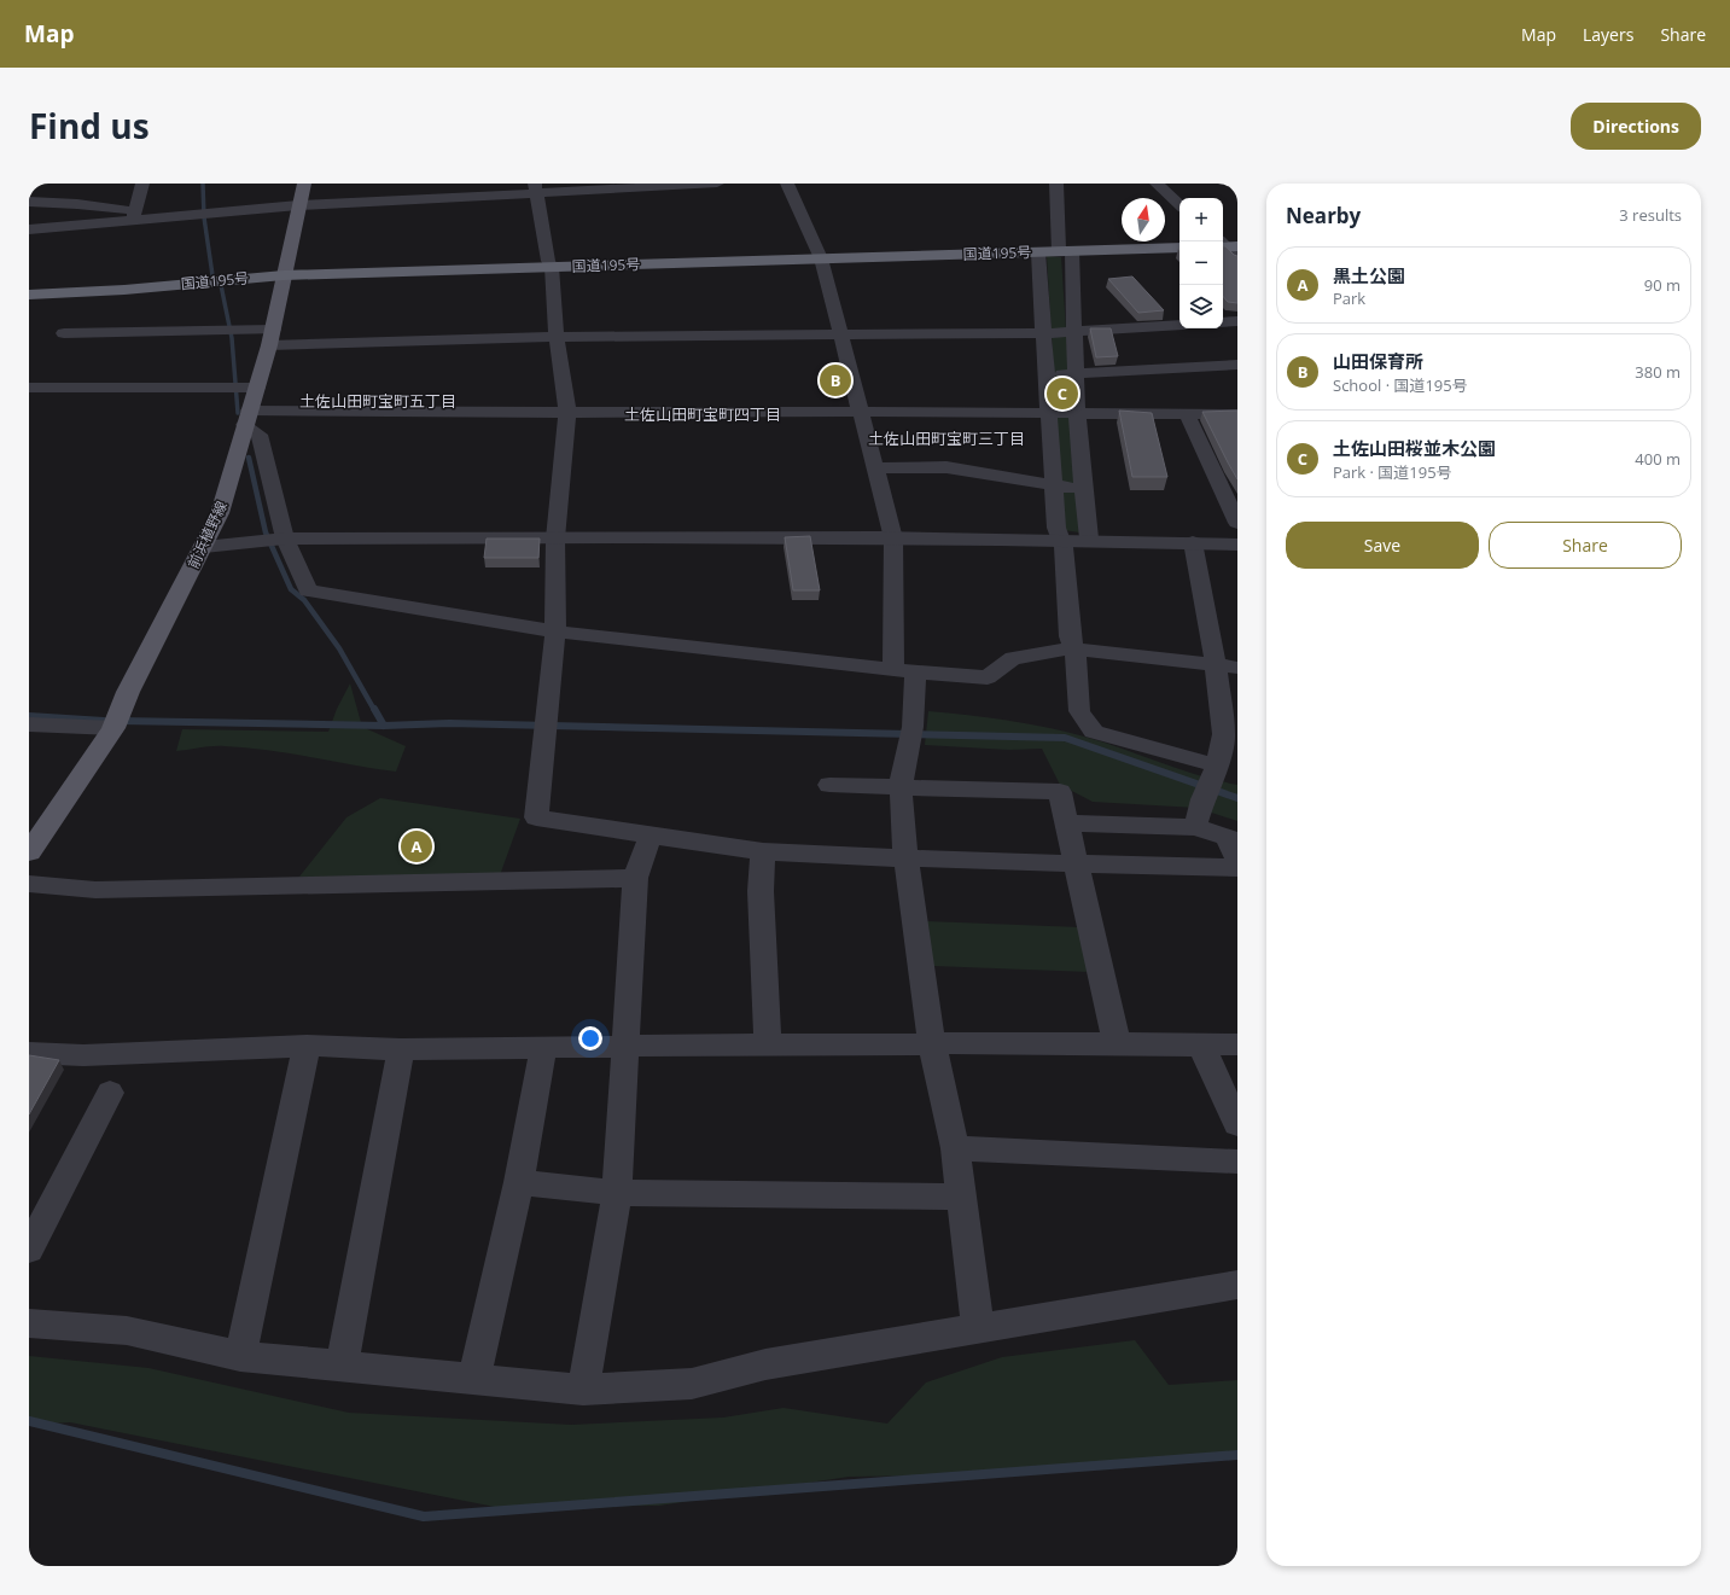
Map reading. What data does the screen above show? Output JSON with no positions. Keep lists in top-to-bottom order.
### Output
{
  "streets": {
    "highway": ["国道195号"],
    "main road": ["前浜植野線"]
  },
  "crossings": [
    ["国道195号", "前浜植野線"]
  ],
  "districts": ["土佐山田町宝町五丁目", "土佐山田町宝町四丁目", "土佐山田町宝町三丁目"],
  "north": "top",
  "page": {
    "header": "Map",
    "nav": ["Map", "Layers", "Share"],
    "title": "Find us",
    "buttons": [
      "Directions",
      ["Save", "Share"]
    ],
    "heading": ["Nearby", "3 results"],
    "map_buttons": ["+", "−"],
    "list": [
      {
        "mark": "A",
        "name": "黒土公園",
        "note": "Park",
        "value": "90 m"
      },
      {
        "mark": "B",
        "name": "山田保育所",
        "note": "School · 国道195号",
        "value": "380 m"
      },
      {
        "mark": "C",
        "name": "土佐山田桜並木公園",
        "note": "Park · 国道195号",
        "value": "400 m"
      }
    ],
    "pins": ["B", "C", "A"]
  }
}
